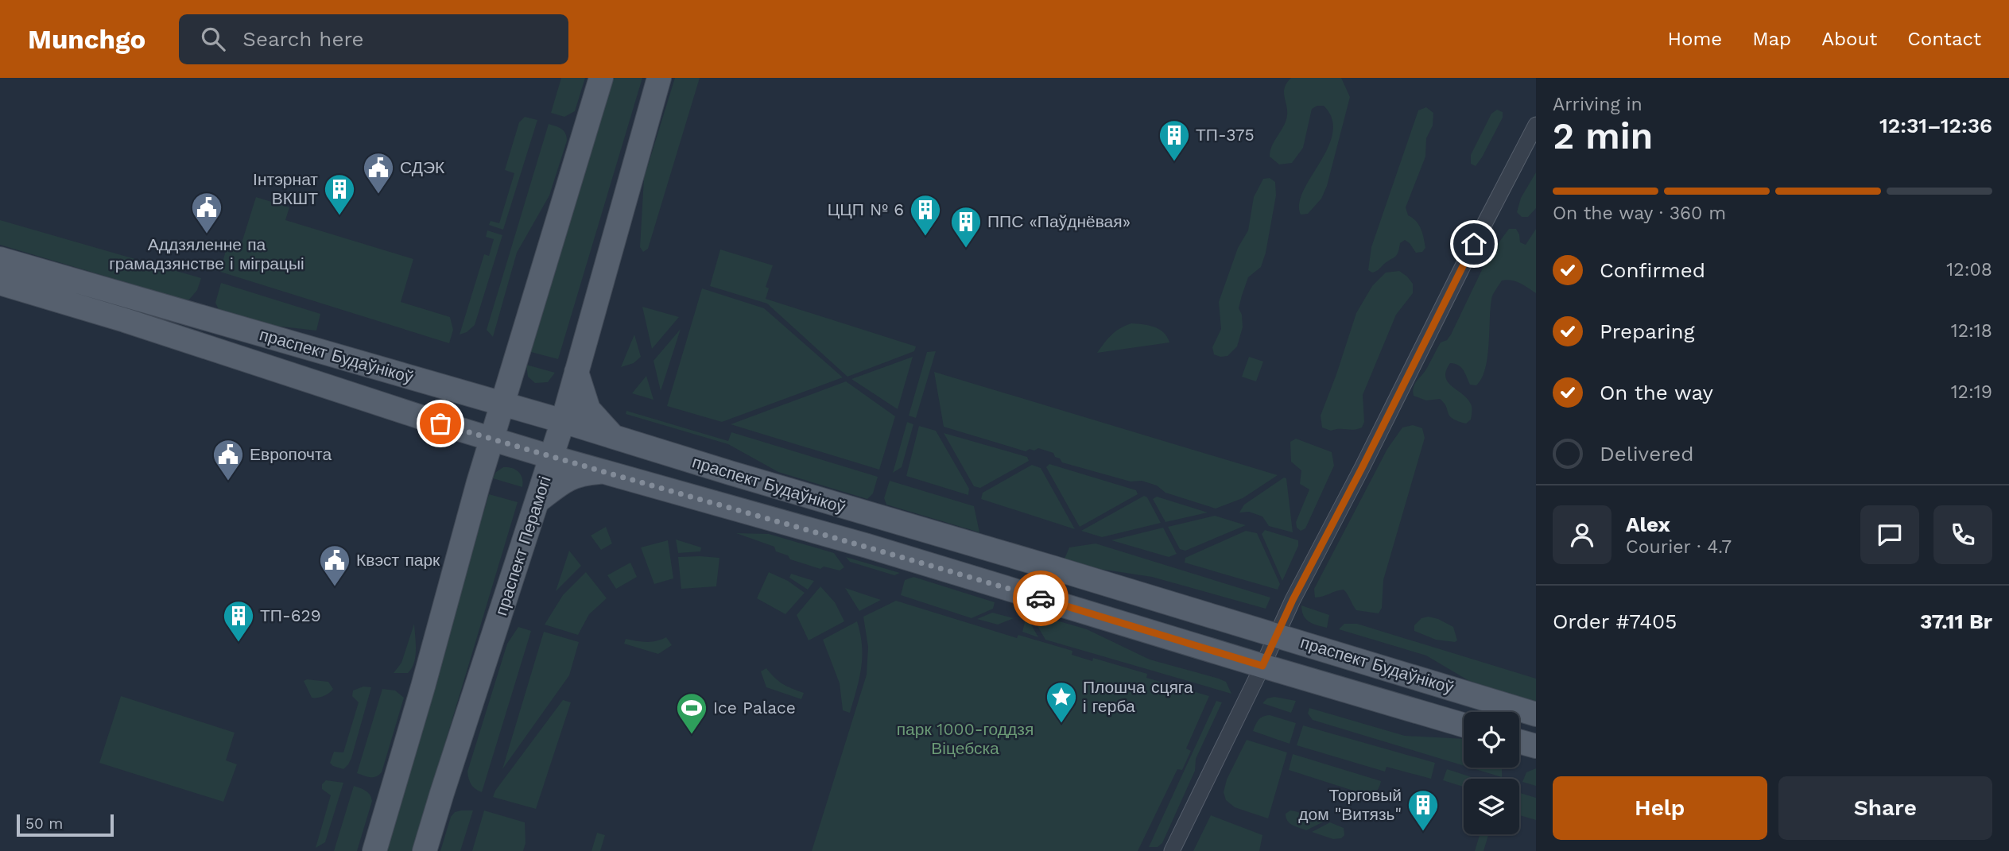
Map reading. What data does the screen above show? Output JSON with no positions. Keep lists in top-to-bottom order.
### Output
{
  "streets": {
    "main road": ["праспект Будаўнікоў", "праспект Перамогі"]
  },
  "crossings": [
    ["праспект Будаўнікоў", "праспект Перамогі"]
  ],
  "parks": ["парк 1000-годдзя Віцебска"],
  "places": {
    "building": [
      "ТП-375",
      "Інтэрнат ВКШТ",
      "ЦЦП № 6",
      "ППС «Паўднёвая»",
      "ТП-629",
      "Торговый дом \"Витязь\""
    ],
    "public building": [
      "СДЭК",
      "Аддзяленне па грамадзянстве і міграцыі",
      "Европочта",
      "Квэст парк"
    ],
    "place": ["Плошча сцяга і герба"],
    "sports": ["Ice Palace"]
  },
  "scale_bar": "50 m",
  "page": {
    "header": "Munchgo",
    "search": "Search here",
    "nav": [
      "Home",
      "Map",
      "About",
      "Contact"
    ],
    "heading": ["2 min", "Arriving in", "12:31–12:36"],
    "panel": [
      "Alex",
      "Courier · 4.7",
      "Order #7405",
      "37.11 Br"
    ],
    "bar": "On the way · 360 m",
    "list": [
      ["Confirmed", "12:08"],
      ["Preparing", "12:18"],
      ["On the way", "12:19"],
      "Delivered"
    ],
    "buttons": ["Help", "Share"],
    "scale": "50 m"
  }
}
